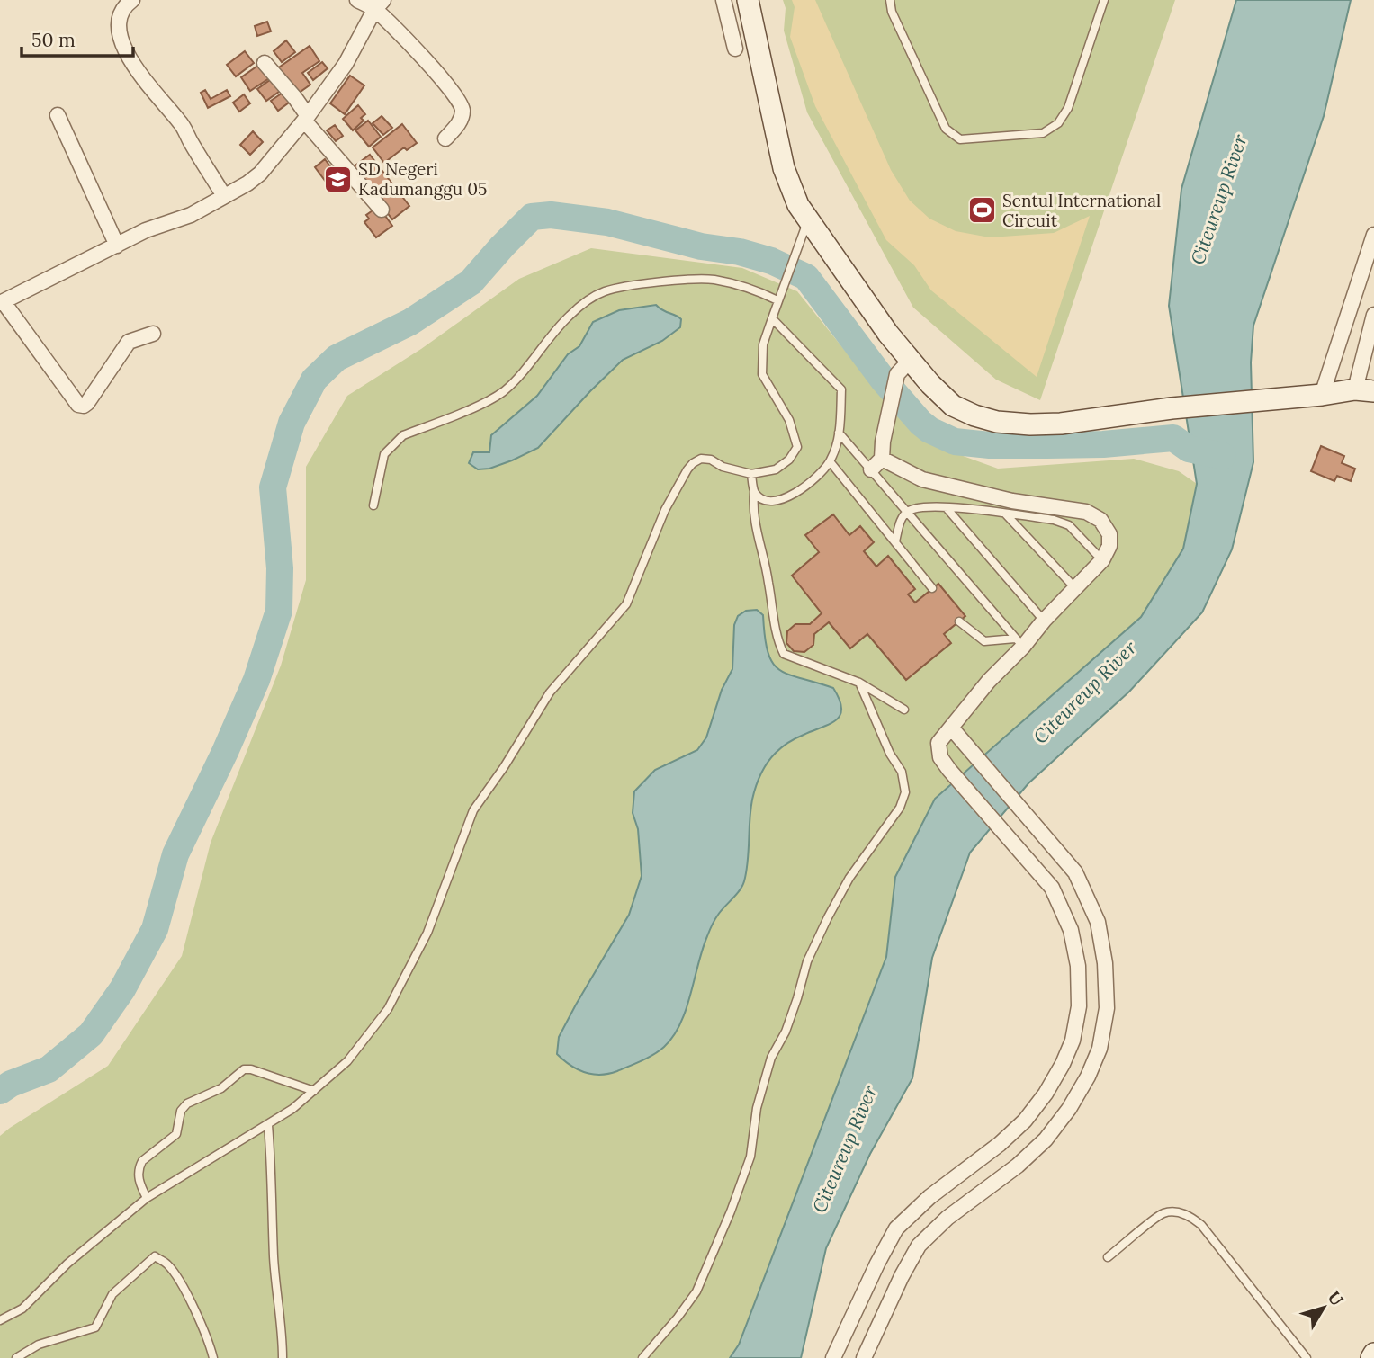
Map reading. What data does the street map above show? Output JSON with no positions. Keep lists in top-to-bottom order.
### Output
{
  "water": ["Citeureup River"],
  "places": {
    "school or university": ["SD Negeri Kadumanggu 05"],
    "sports": ["Sentul International Circuit"]
  },
  "scale_bar": "50 m",
  "north": "top right"
}
